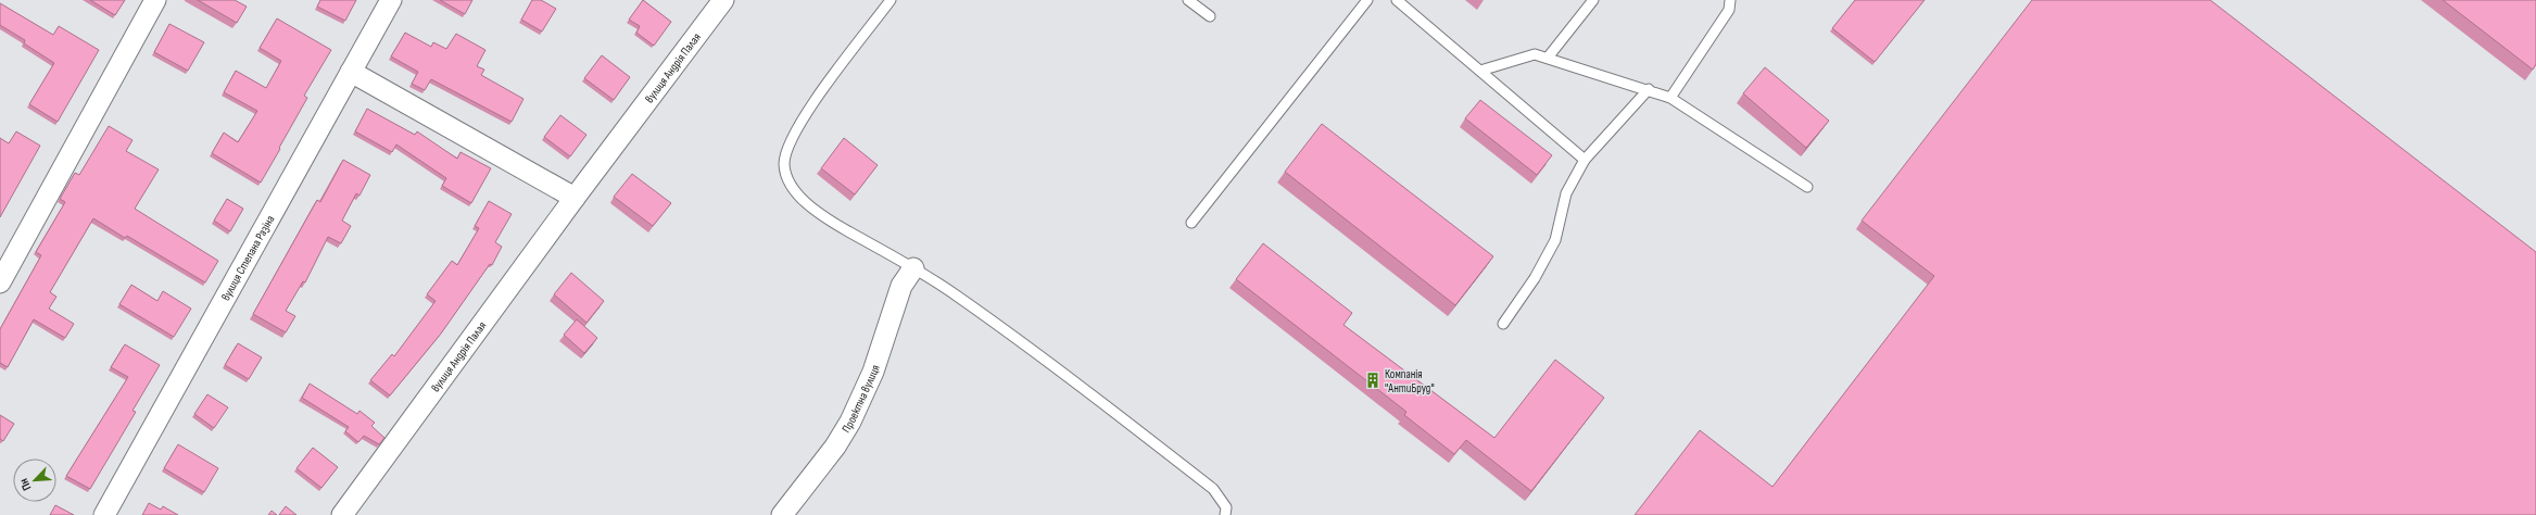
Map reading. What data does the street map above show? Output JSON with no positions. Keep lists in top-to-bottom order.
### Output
{
  "streets": {
    "street": ["вулиця Андрія Палая", "вулиця Степана Разіна", "Проектна вулиця"]
  },
  "places": {
    "building": ["Компанія \"АнтиБруд\""]
  },
  "north": "bottom left"
}
